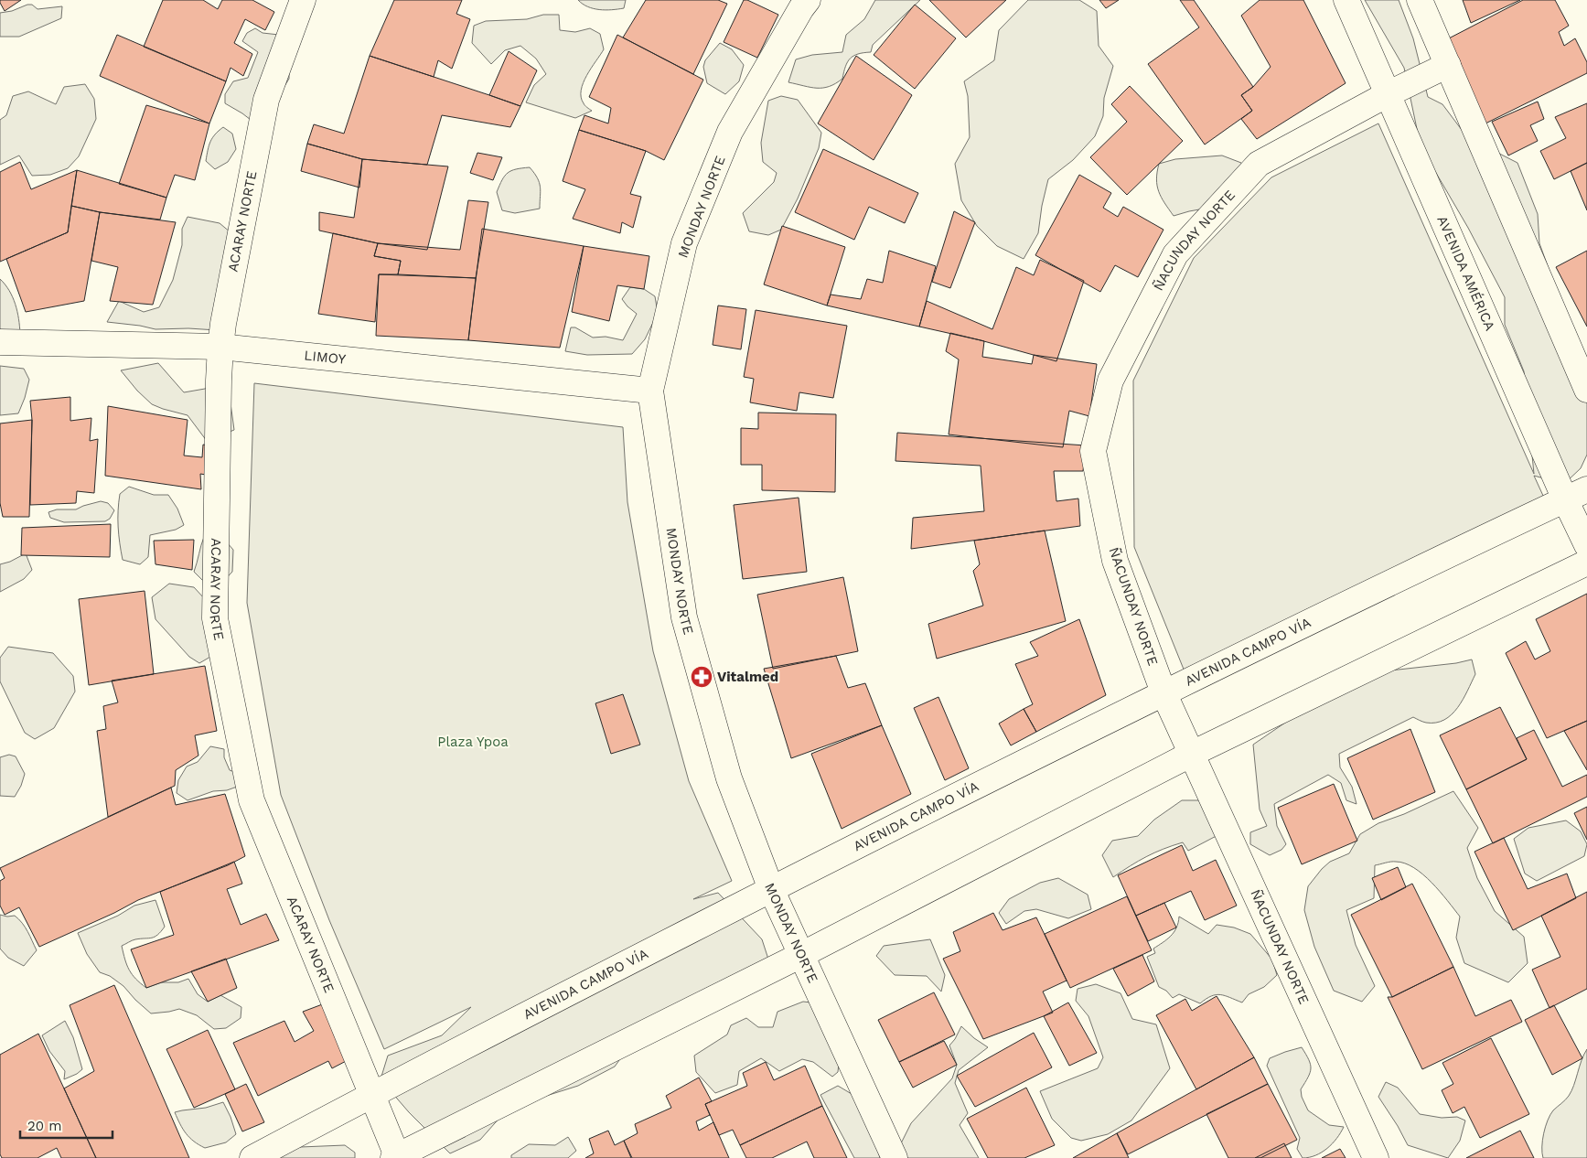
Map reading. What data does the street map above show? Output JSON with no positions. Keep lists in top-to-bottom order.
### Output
{
  "streets": {
    "street": [
      "MONDAY NORTE",
      "ACARAY NORTE",
      "ÑACUNDAY NORTE",
      "AVENIDA AMÉRICA",
      "LIMOY",
      "AVENIDA CAMPO VÍA"
    ]
  },
  "crossings": [
    ["MONDAY NORTE", "LIMOY"],
    ["MONDAY NORTE", "AVENIDA CAMPO VÍA"],
    ["ACARAY NORTE", "LIMOY"],
    ["ACARAY NORTE", "AVENIDA CAMPO VÍA"],
    ["ÑACUNDAY NORTE", "AVENIDA AMÉRICA"],
    ["ÑACUNDAY NORTE", "AVENIDA CAMPO VÍA"],
    ["AVENIDA AMÉRICA", "AVENIDA CAMPO VÍA"]
  ],
  "parks": ["Plaza Ypoa"],
  "places": {
    "pharmacy": ["Vitalmed"]
  },
  "scale_bar": "20 m"
}
